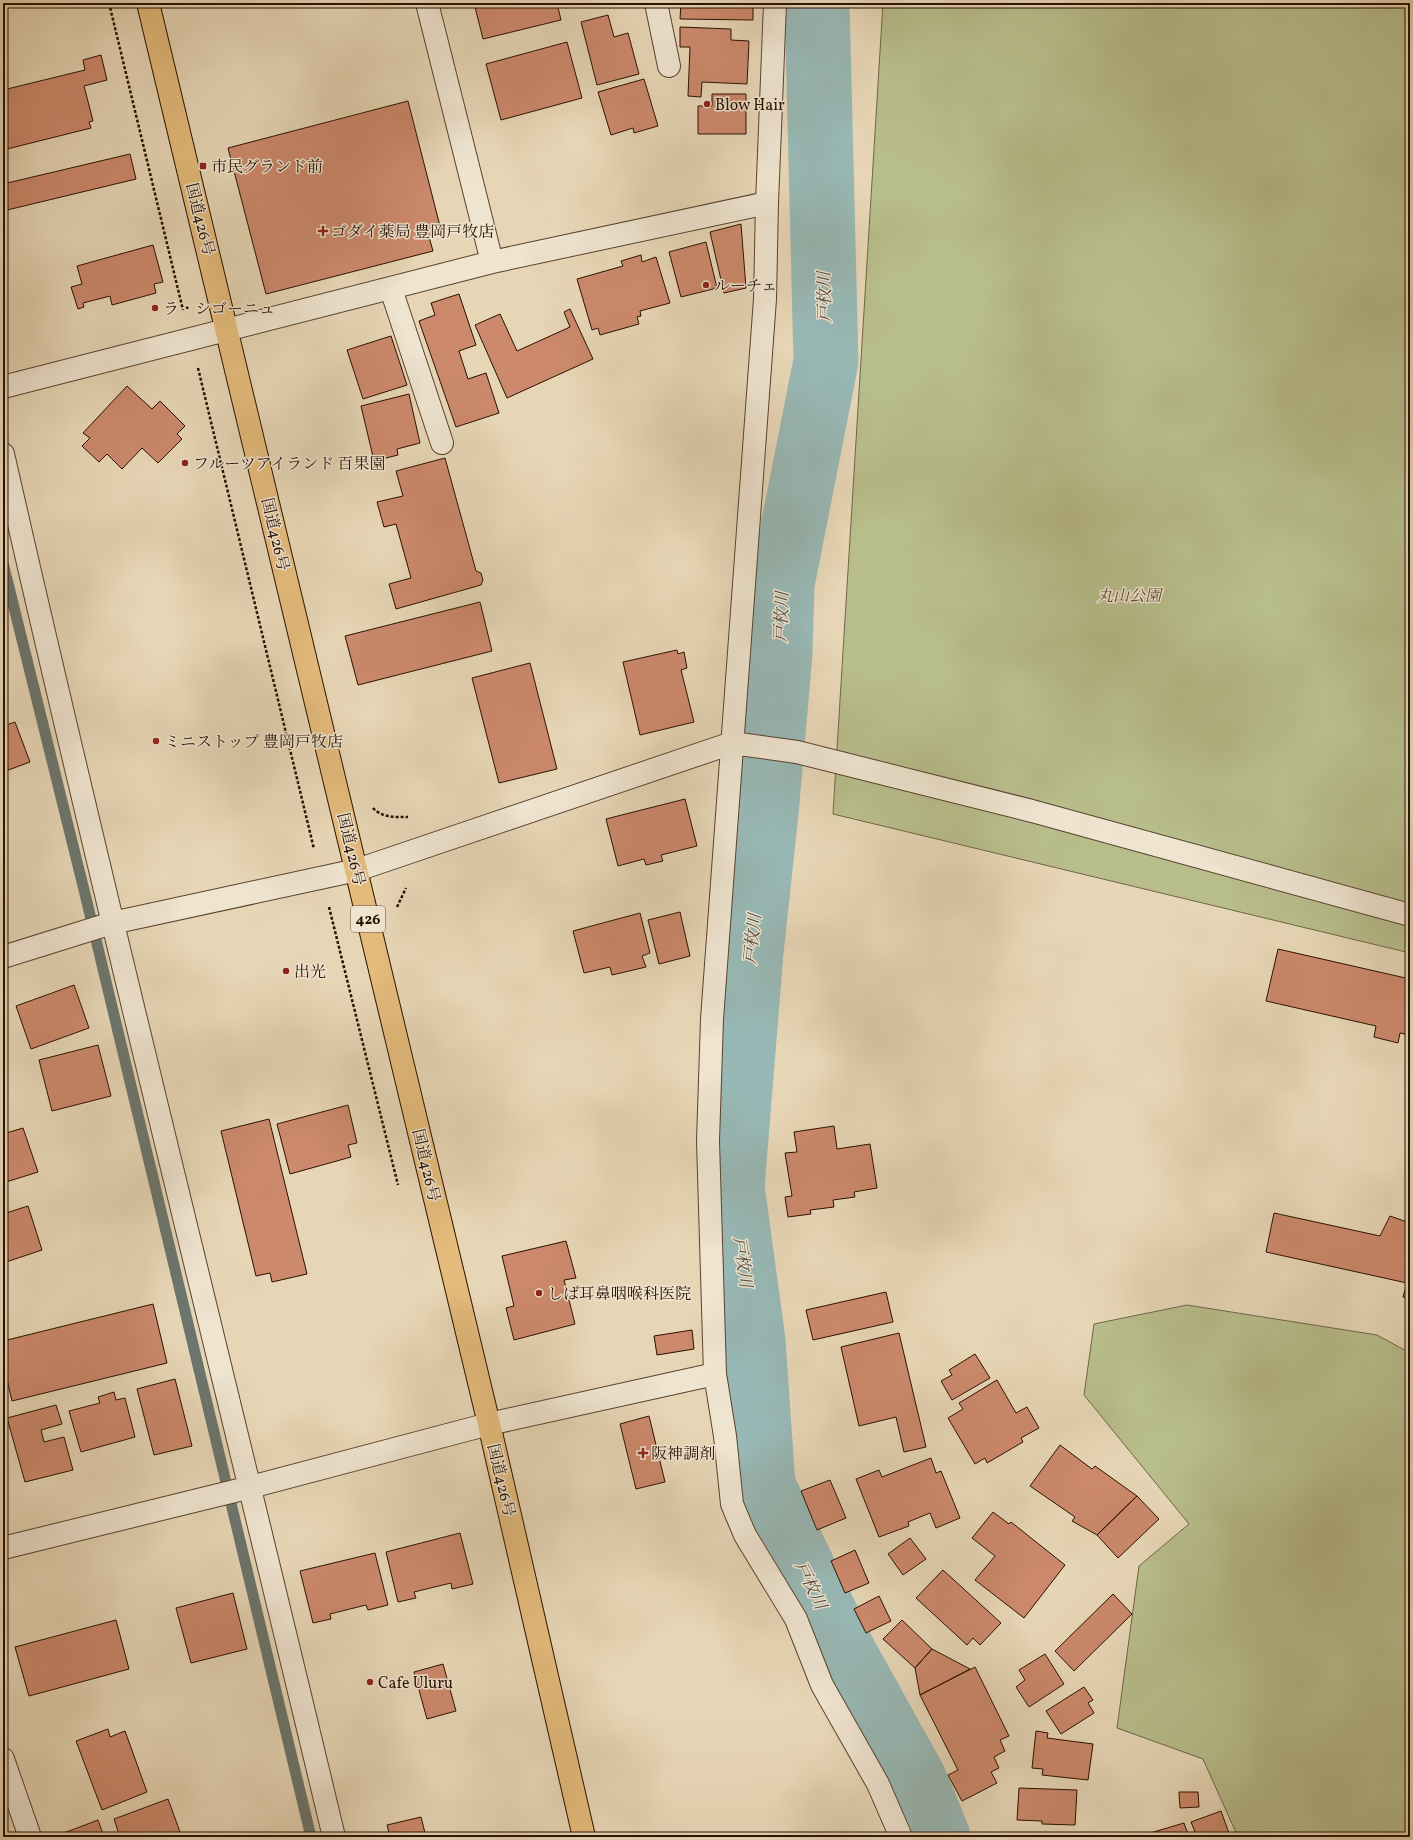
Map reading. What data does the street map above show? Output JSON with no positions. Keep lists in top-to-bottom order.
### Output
{
  "streets": {
    "highway": ["国道426号", "426"]
  },
  "water": ["戸枚川"],
  "parks": ["丸山公園"],
  "places": {
    "other": [
      "Blow Hair",
      "ルーチェ",
      "ラ・シゴーニュ",
      "フルーツアイランド 百果園",
      "ミニストップ 豊岡戸牧店",
      "出光",
      "しば耳鼻咽喉科医院",
      "Cafe Uluru"
    ],
    "transit": ["市民グランド前"],
    "health": ["ゴダイ薬局 豊岡戸牧店", "阪神調剤"]
  }
}
